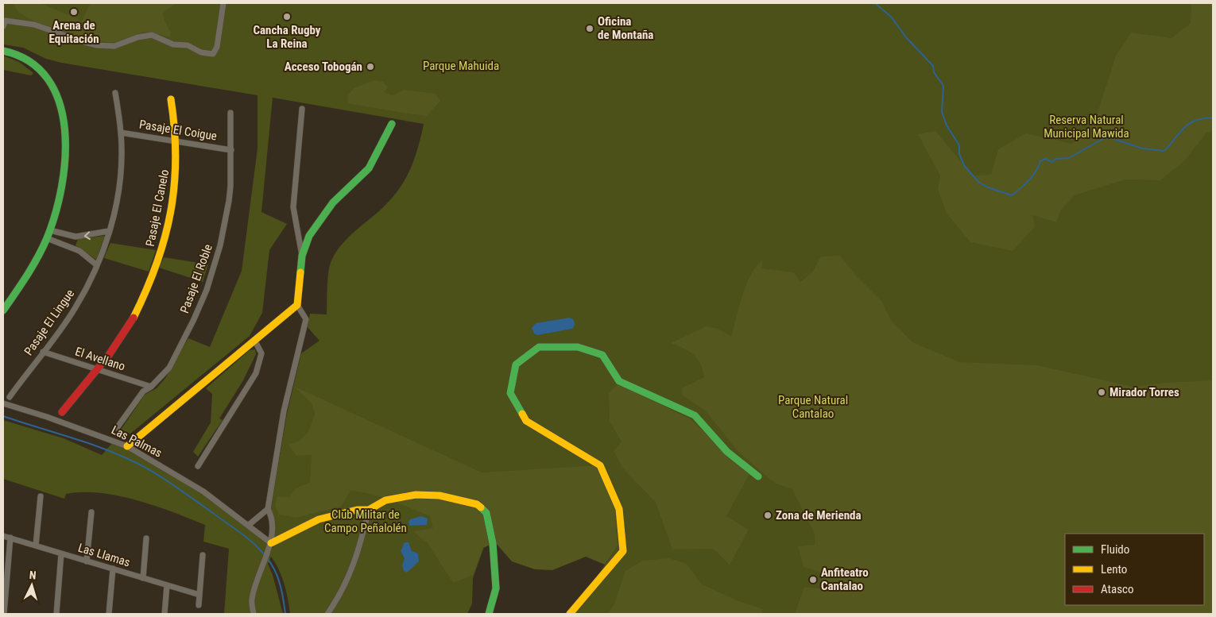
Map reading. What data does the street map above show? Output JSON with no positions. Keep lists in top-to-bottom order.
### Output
{
  "streets": {
    "street": [
      "Pasaje El Coigue",
      "Pasaje El Canelo",
      "Pasaje El Roble",
      "Pasaje El Lingue",
      "El Avellano",
      "Las Palmas",
      "Las Llamas"
    ]
  },
  "crossings": [
    ["Pasaje El Coigue", "Pasaje El Canelo"],
    ["Pasaje El Coigue", "Pasaje El Roble"],
    ["Pasaje El Coigue", "Pasaje El Lingue"],
    ["Pasaje El Canelo", "El Avellano"],
    ["Pasaje El Roble", "El Avellano"],
    ["Pasaje El Lingue", "El Avellano"]
  ],
  "parks": [
    "Parque Mahuida",
    "Reserva Natural Municipal Mawida",
    "Parque Natural Cantalao",
    "Club Militar de Campo Peñalolén"
  ],
  "places": [
    "Arena de Equitación",
    "Cancha Rugby La Reina",
    "Oficina de Montaña",
    "Acceso Tobogán",
    "Mirador Torres",
    "Zona de Merienda",
    "Anfiteatro Cantalao"
  ],
  "legend": ["Fluido", "Lento", "Atasco"],
  "north": "top"
}
